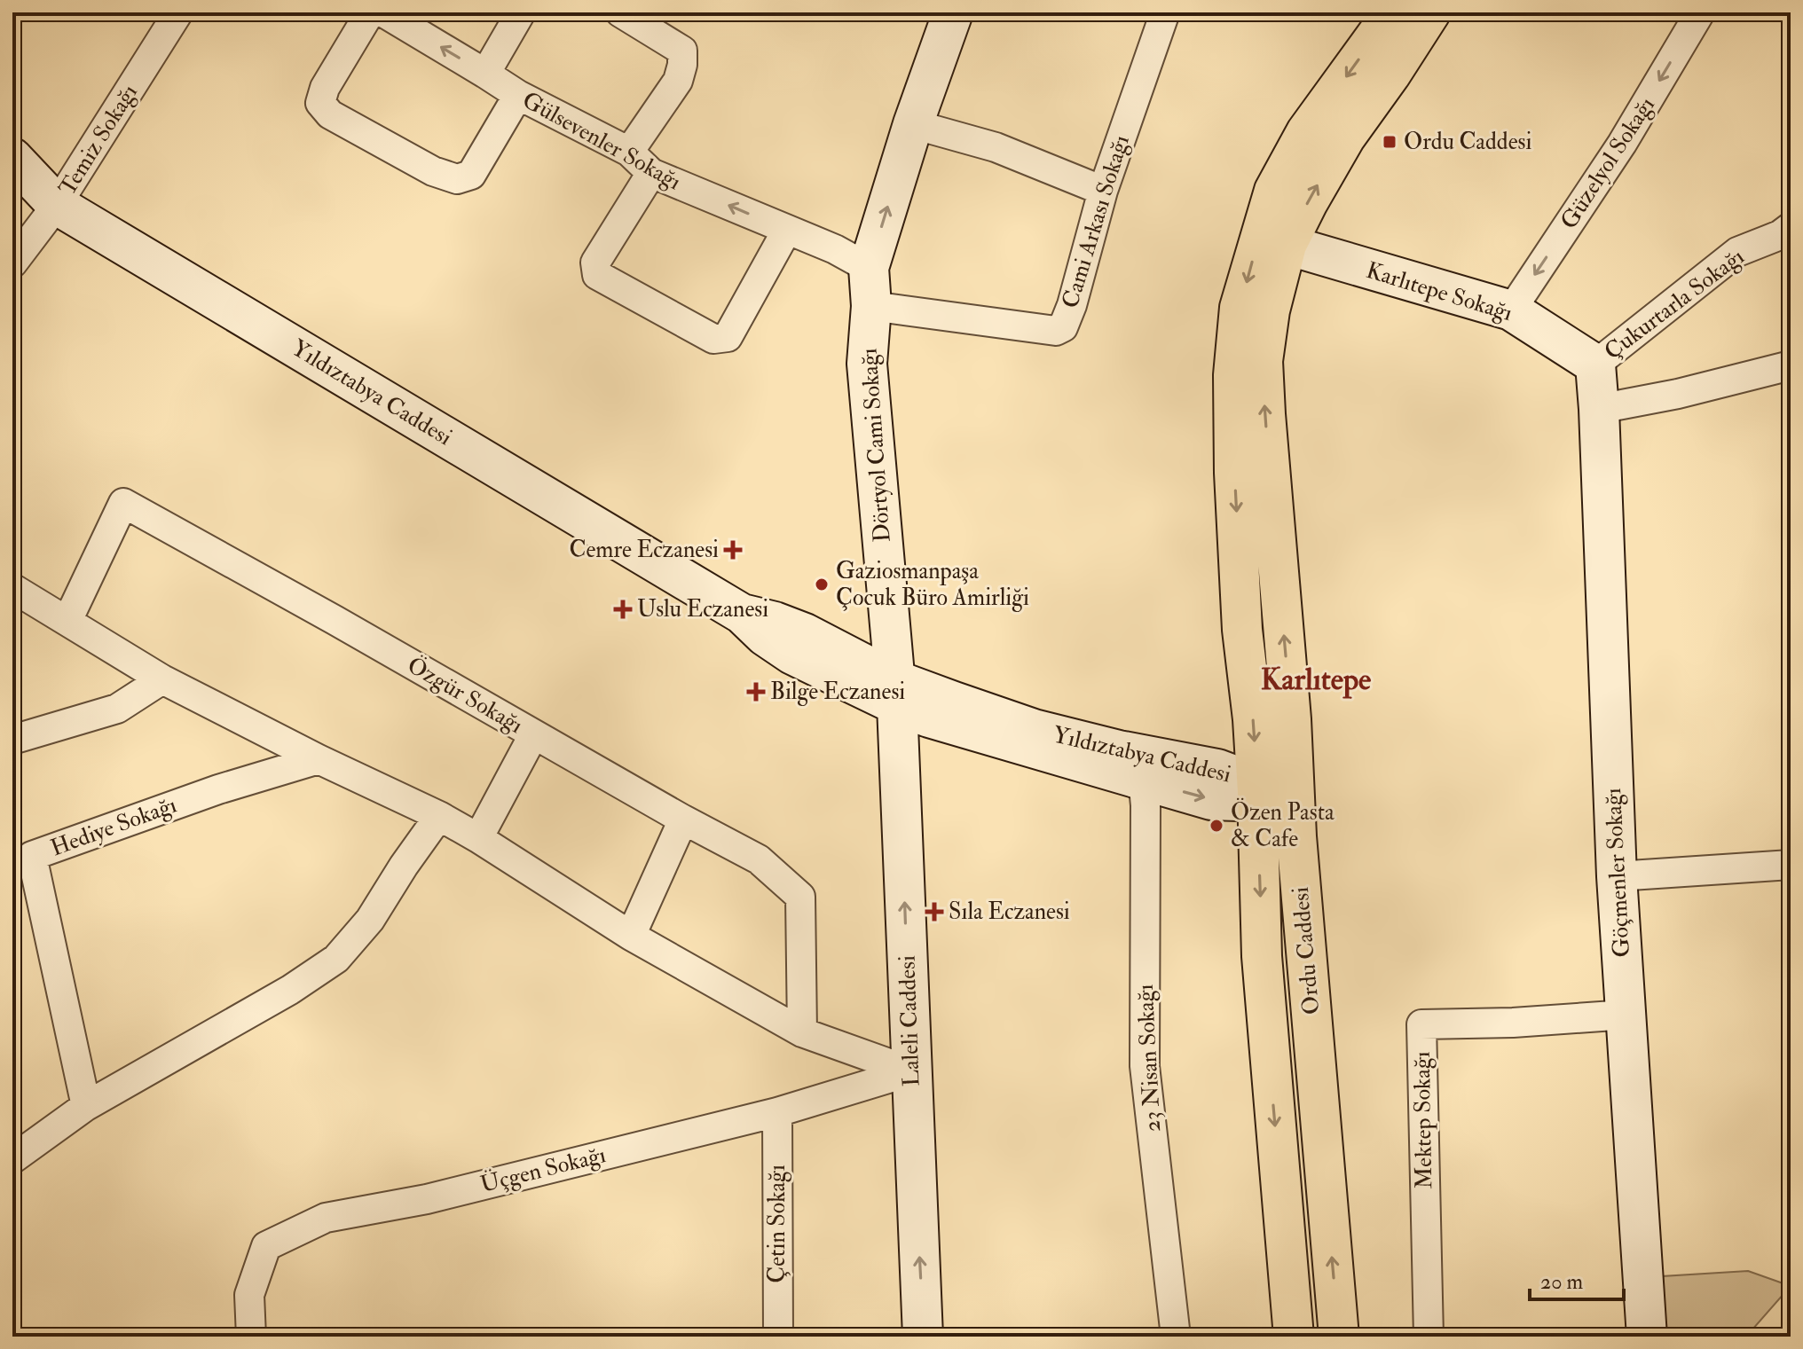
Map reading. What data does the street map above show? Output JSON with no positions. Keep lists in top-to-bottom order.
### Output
{
  "streets": {
    "main road": ["Ordu Caddesi"],
    "street": [
      "Temiz Sokağı",
      "Gülsevenler Sokağı",
      "Güzelyol Sokağı",
      "Cami Arkası Sokağı",
      "Karlıtepe Sokağı",
      "Çukurtarla Sokağı",
      "Yıldıztabya Caddesi",
      "Dörtyol Cami Sokağı",
      "Özgür Sokağı",
      "Hediye Sokağı",
      "Göçmenler Sokağı",
      "Laleli Caddesi",
      "23 Nisan Sokağı",
      "Mektep Sokağı",
      "Üçgen Sokağı",
      "Çetin Sokağı"
    ]
  },
  "crossings": [
    ["Temiz Sokağı", "Yıldıztabya Caddesi"],
    ["Gülsevenler Sokağı", "Dörtyol Cami Sokağı"],
    ["Güzelyol Sokağı", "Karlıtepe Sokağı"],
    ["Cami Arkası Sokağı", "Dörtyol Cami Sokağı"],
    ["Karlıtepe Sokağı", "Çukurtarla Sokağı"],
    ["Karlıtepe Sokağı", "Ordu Caddesi"],
    ["Yıldıztabya Caddesi", "Dörtyol Cami Sokağı"],
    ["Yıldıztabya Caddesi", "Ordu Caddesi"],
    ["Yıldıztabya Caddesi", "Laleli Caddesi"],
    ["Yıldıztabya Caddesi", "23 Nisan Sokağı"],
    ["Dörtyol Cami Sokağı", "Laleli Caddesi"],
    ["Göçmenler Sokağı", "Mektep Sokağı"],
    ["Laleli Caddesi", "Üçgen Sokağı"],
    ["Üçgen Sokağı", "Çetin Sokağı"]
  ],
  "one_way": ["Gülsevenler Sokağı", "Güzelyol Sokağı", "Laleli Caddesi"],
  "districts": ["Karlıtepe"],
  "places": {
    "transit": ["Ordu Caddesi"],
    "health": [
      "Cemre Eczanesi",
      "Uslu Eczanesi",
      "Bilge Eczanesi",
      "Sıla Eczanesi"
    ],
    "other": ["Gaziosmanpaşa Çocuk Büro Amirliği", "Özen Pasta & Cafe"]
  },
  "scale_bar": "20 m"
}
